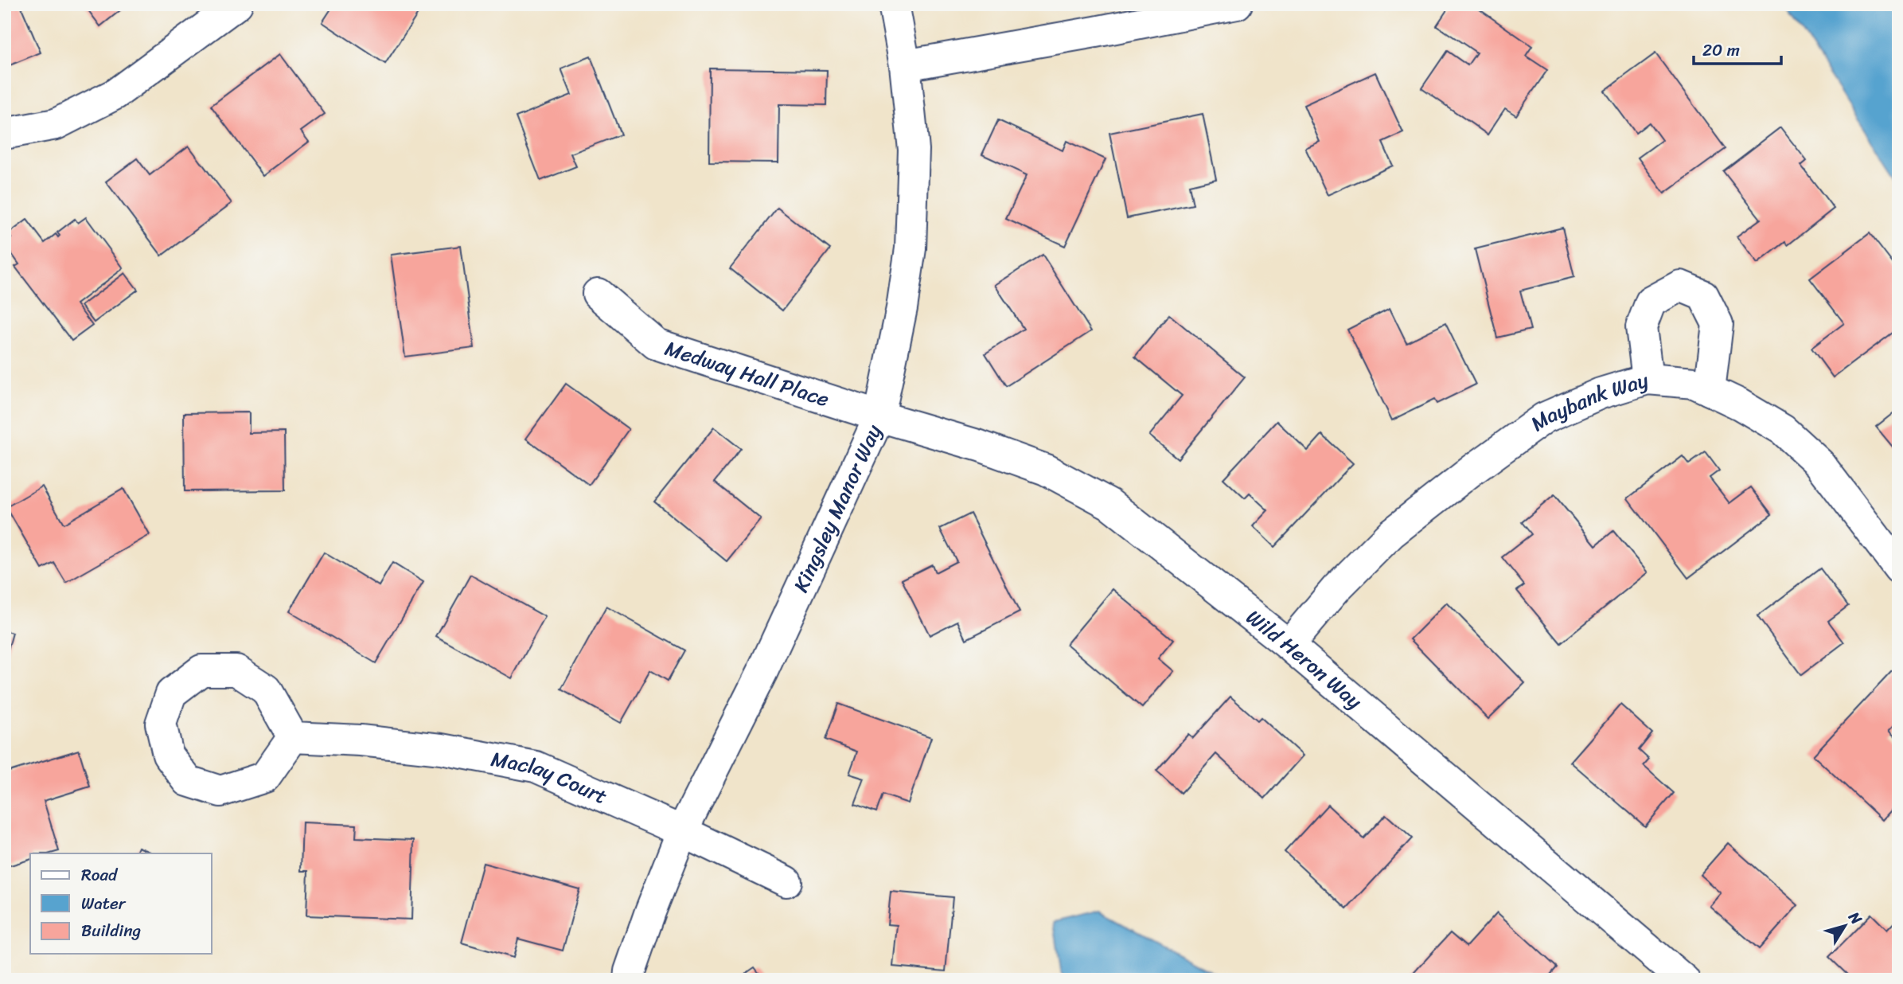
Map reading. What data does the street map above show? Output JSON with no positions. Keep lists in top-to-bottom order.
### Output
{
  "streets": {
    "street": [
      "Medway Hall Place",
      "Maybank Way",
      "Kingsley Manor Way",
      "Wild Heron Way",
      "Maclay Court"
    ]
  },
  "crossings": [
    ["Medway Hall Place", "Kingsley Manor Way"],
    ["Medway Hall Place", "Wild Heron Way"],
    ["Maybank Way", "Wild Heron Way"],
    ["Kingsley Manor Way", "Wild Heron Way"],
    ["Kingsley Manor Way", "Maclay Court"]
  ],
  "legend": ["Road", "Water", "Building"],
  "scale_bar": "20 m",
  "north": "top right"
}
